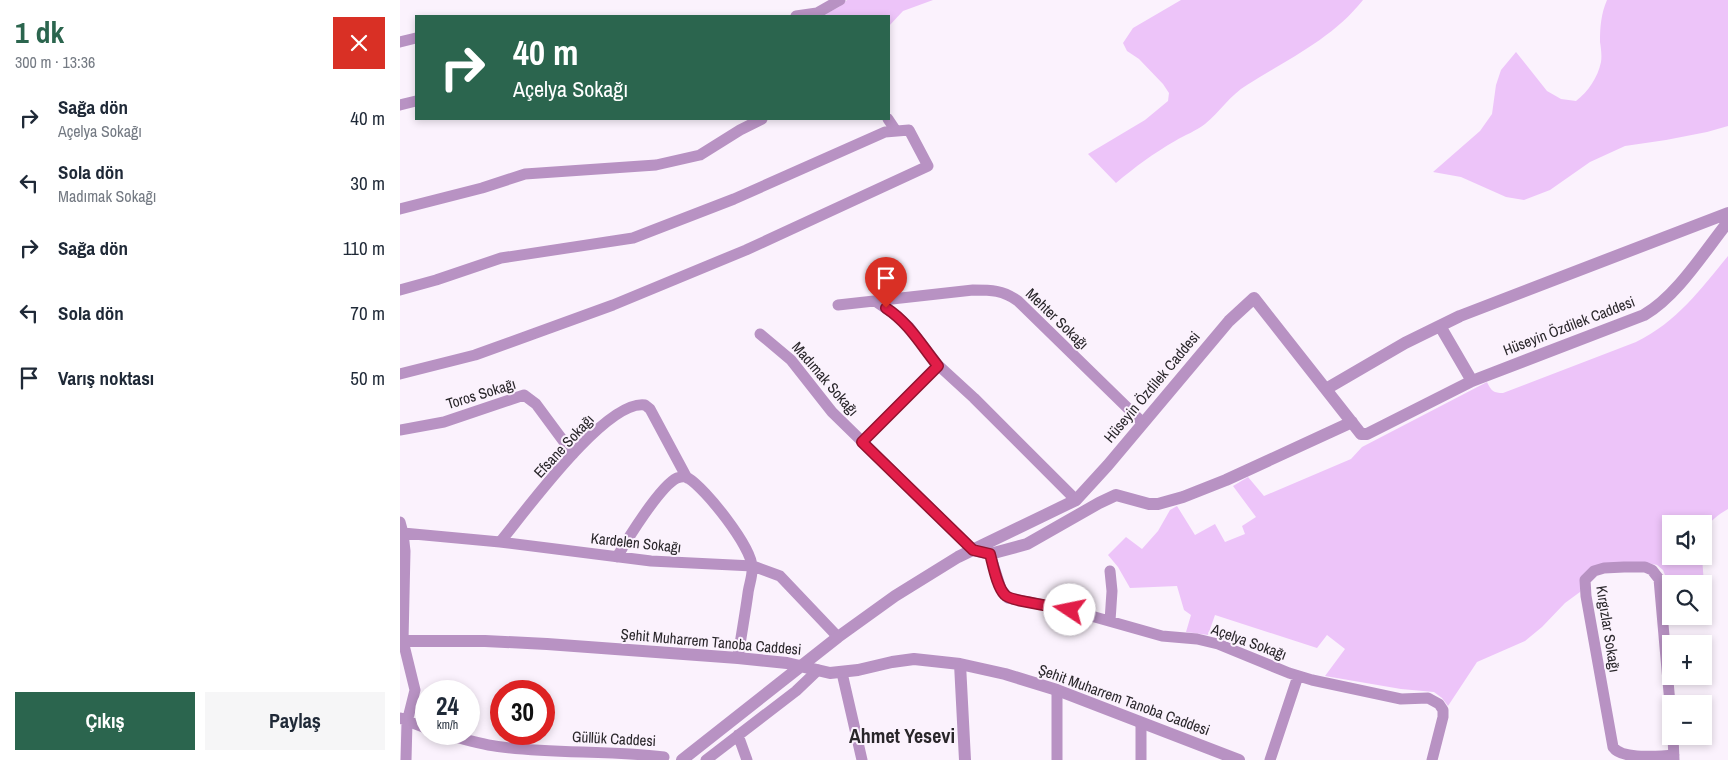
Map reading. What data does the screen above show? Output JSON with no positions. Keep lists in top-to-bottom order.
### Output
{
  "streets": {
    "street": [
      "Mehter Sokağı",
      "Hüseyin Özdilek Caddesi",
      "Madımak Sokağı",
      "Toros Sokağı",
      "Efsane Sokağı",
      "Kardelen Sokağı",
      "Kırgızlar Sokağı",
      "Şehit Muharrem Tanoba Caddesi",
      "Açelya Sokağı",
      "Güllük Caddesi"
    ]
  },
  "crossings": [
    ["Mehter Sokağı", "Hüseyin Özdilek Caddesi"],
    ["Hüseyin Özdilek Caddesi", "Madımak Sokağı"],
    ["Hüseyin Özdilek Caddesi", "Kardelen Sokağı"],
    ["Hüseyin Özdilek Caddesi", "Şehit Muharrem Tanoba Caddesi"],
    ["Toros Sokağı", "Efsane Sokağı"],
    ["Efsane Sokağı", "Kardelen Sokağı"]
  ],
  "districts": ["Ahmet Yesevi"],
  "page": {
    "heading": ["1 dk", "300 m · 13:36"],
    "turn": ["40 m", "Açelya Sokağı"],
    "list": [
      {
        "name": "Sağa dön",
        "note": "Açelya Sokağı",
        "value": "40 m"
      },
      {
        "name": "Sola dön",
        "note": "Madımak Sokağı",
        "value": "30 m"
      },
      {
        "name": "Sağa dön",
        "value": "110 m"
      },
      {
        "name": "Sola dön",
        "value": "70 m"
      },
      {
        "name": "Varış noktası",
        "value": "50 m"
      }
    ],
    "map_buttons": ["+", "−"],
    "speed": "24 km/h",
    "limit": "30",
    "buttons": ["Çıkış", "Paylaş"]
  }
}
